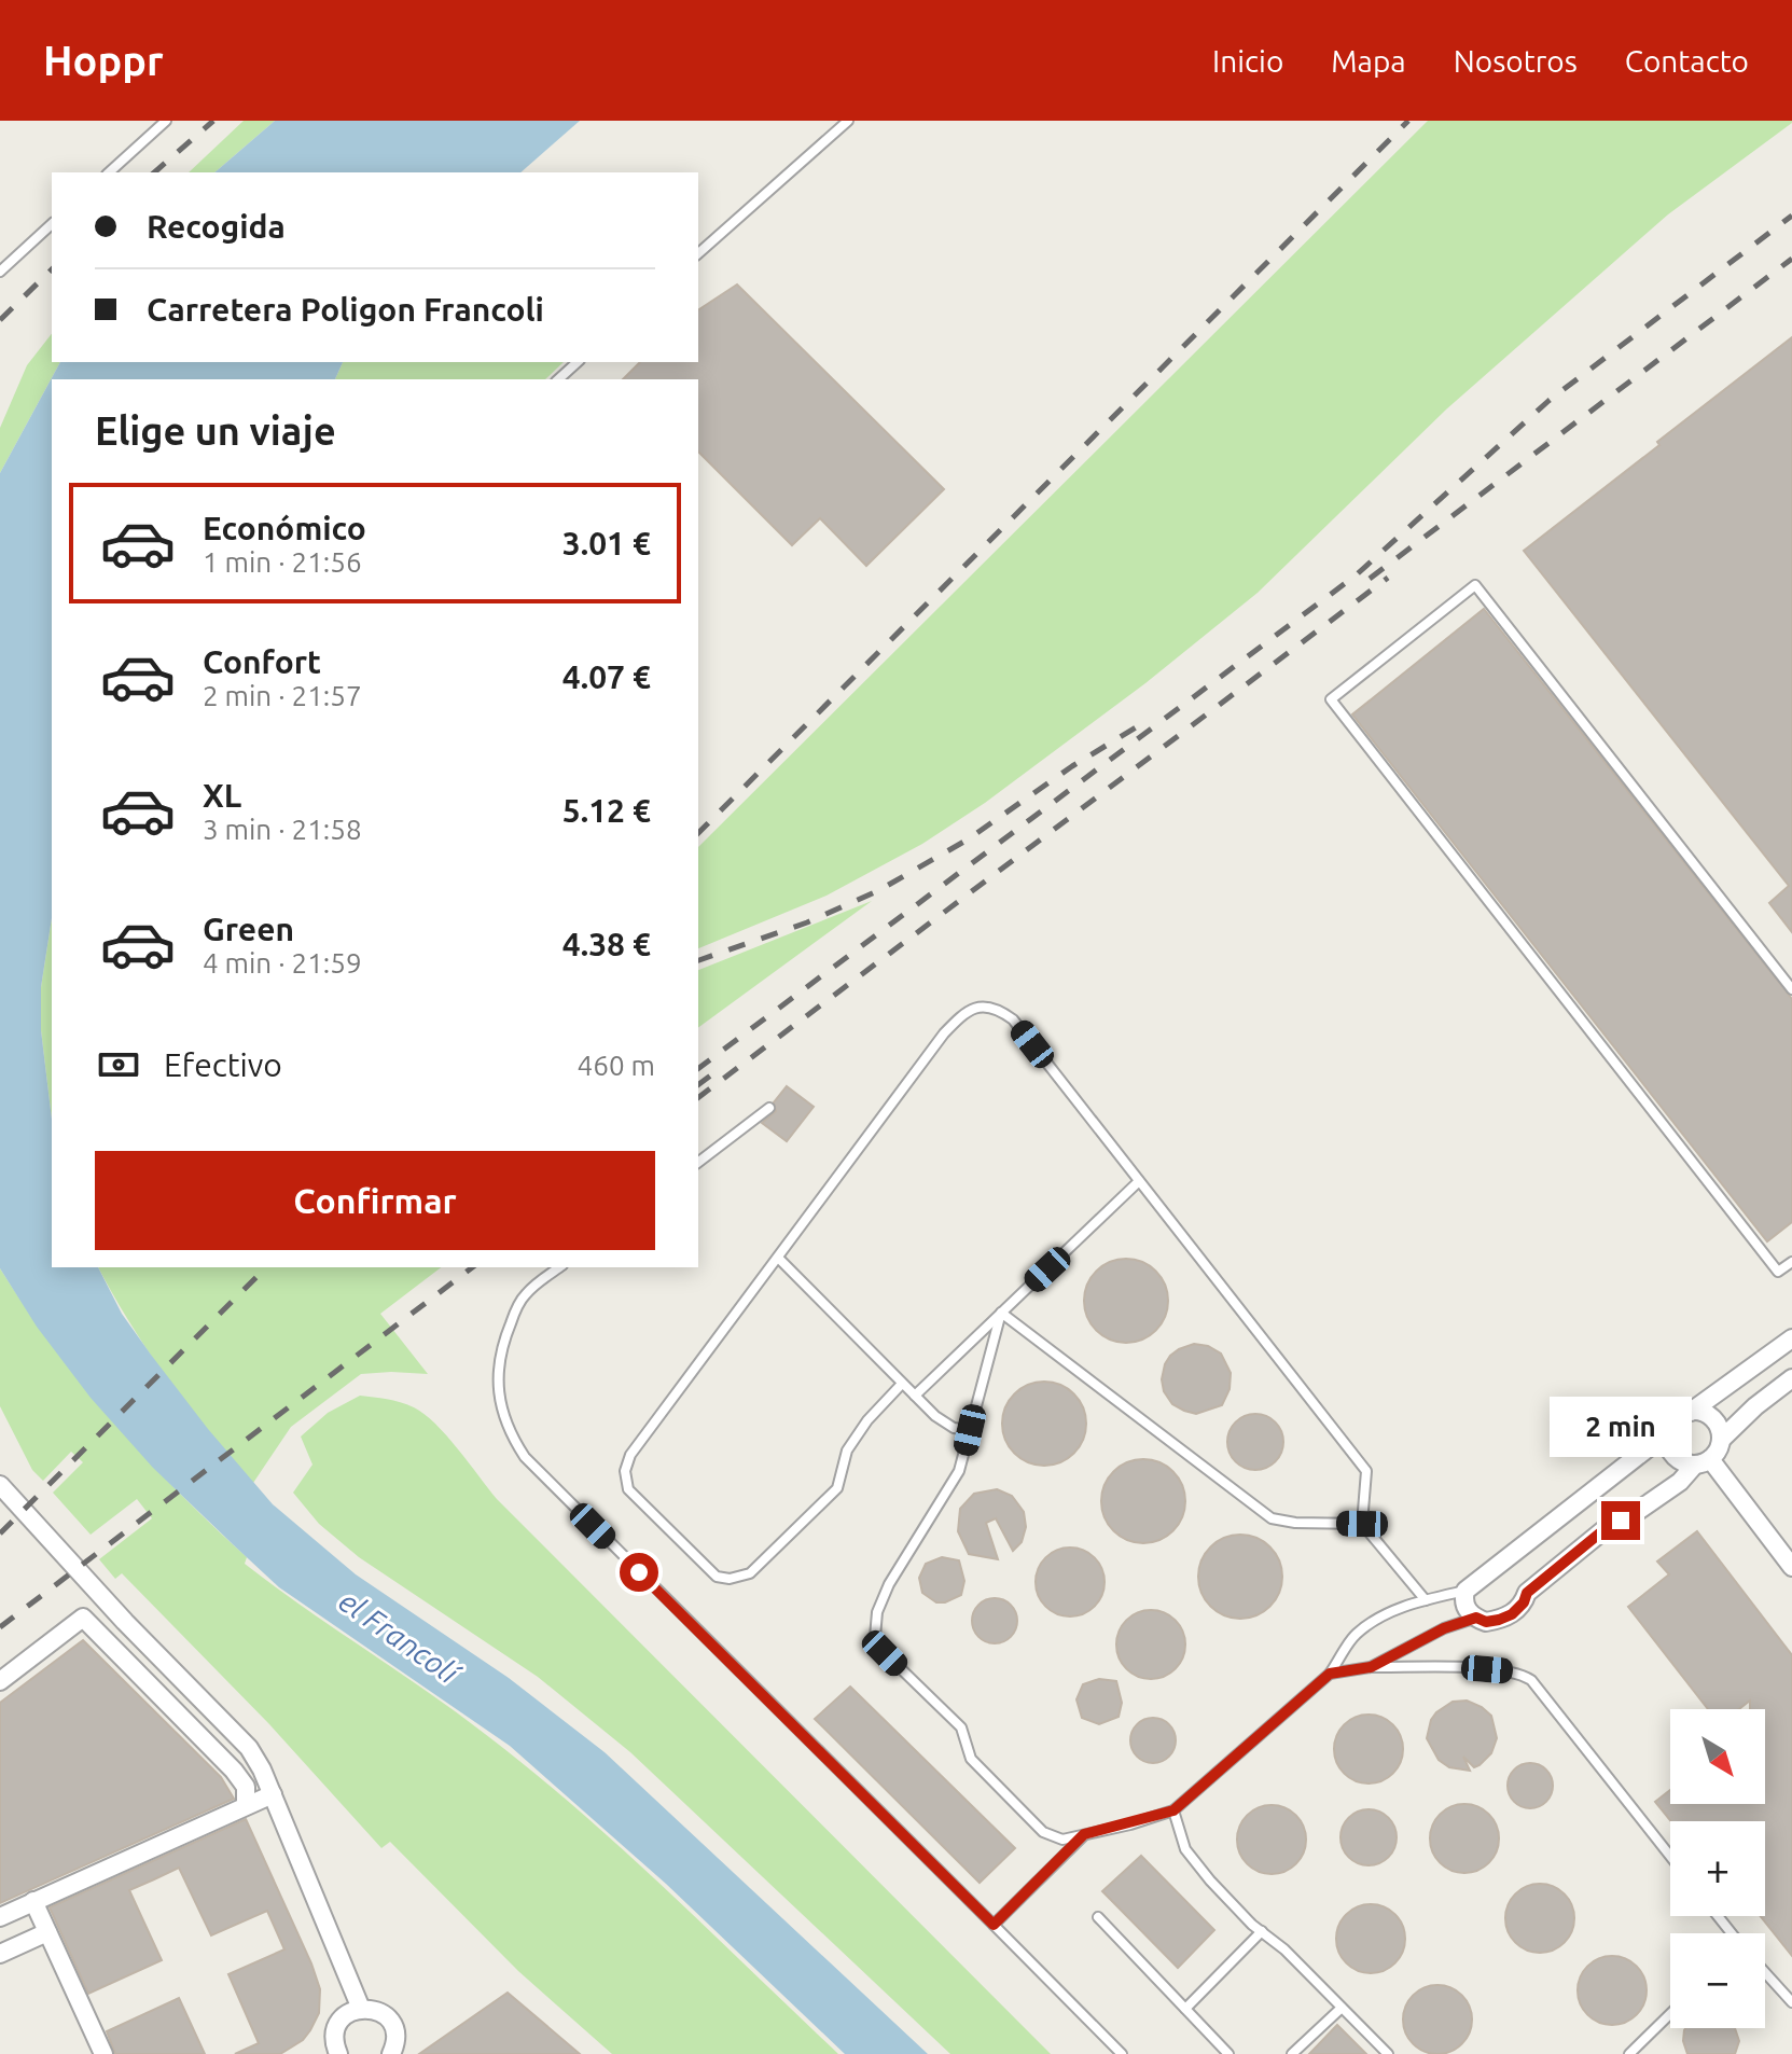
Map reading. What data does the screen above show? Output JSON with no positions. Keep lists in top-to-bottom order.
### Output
{
  "water": ["el Francolí"],
  "north": "bottom right",
  "page": {
    "header": "Hoppr",
    "nav": [
      "Inicio",
      "Mapa",
      "Nosotros",
      "Contacto"
    ],
    "banner": ["Recogida", "Carretera Poligon Francoli"],
    "heading": "Elige un viaje",
    "list": [
      {
        "name": "Económico",
        "note": "1 min · 21:56",
        "value": "3.01 €"
      },
      {
        "name": "Confort",
        "note": "2 min · 21:57",
        "value": "4.07 €"
      },
      {
        "name": "XL",
        "note": "3 min · 21:58",
        "value": "5.12 €"
      },
      {
        "name": "Green",
        "note": "4 min · 21:59",
        "value": "4.38 €"
      }
    ],
    "pay": ["Efectivo", "460 m"],
    "buttons": "Confirmar",
    "bubble": "2 min",
    "map_buttons": ["+", "−"]
  }
}
